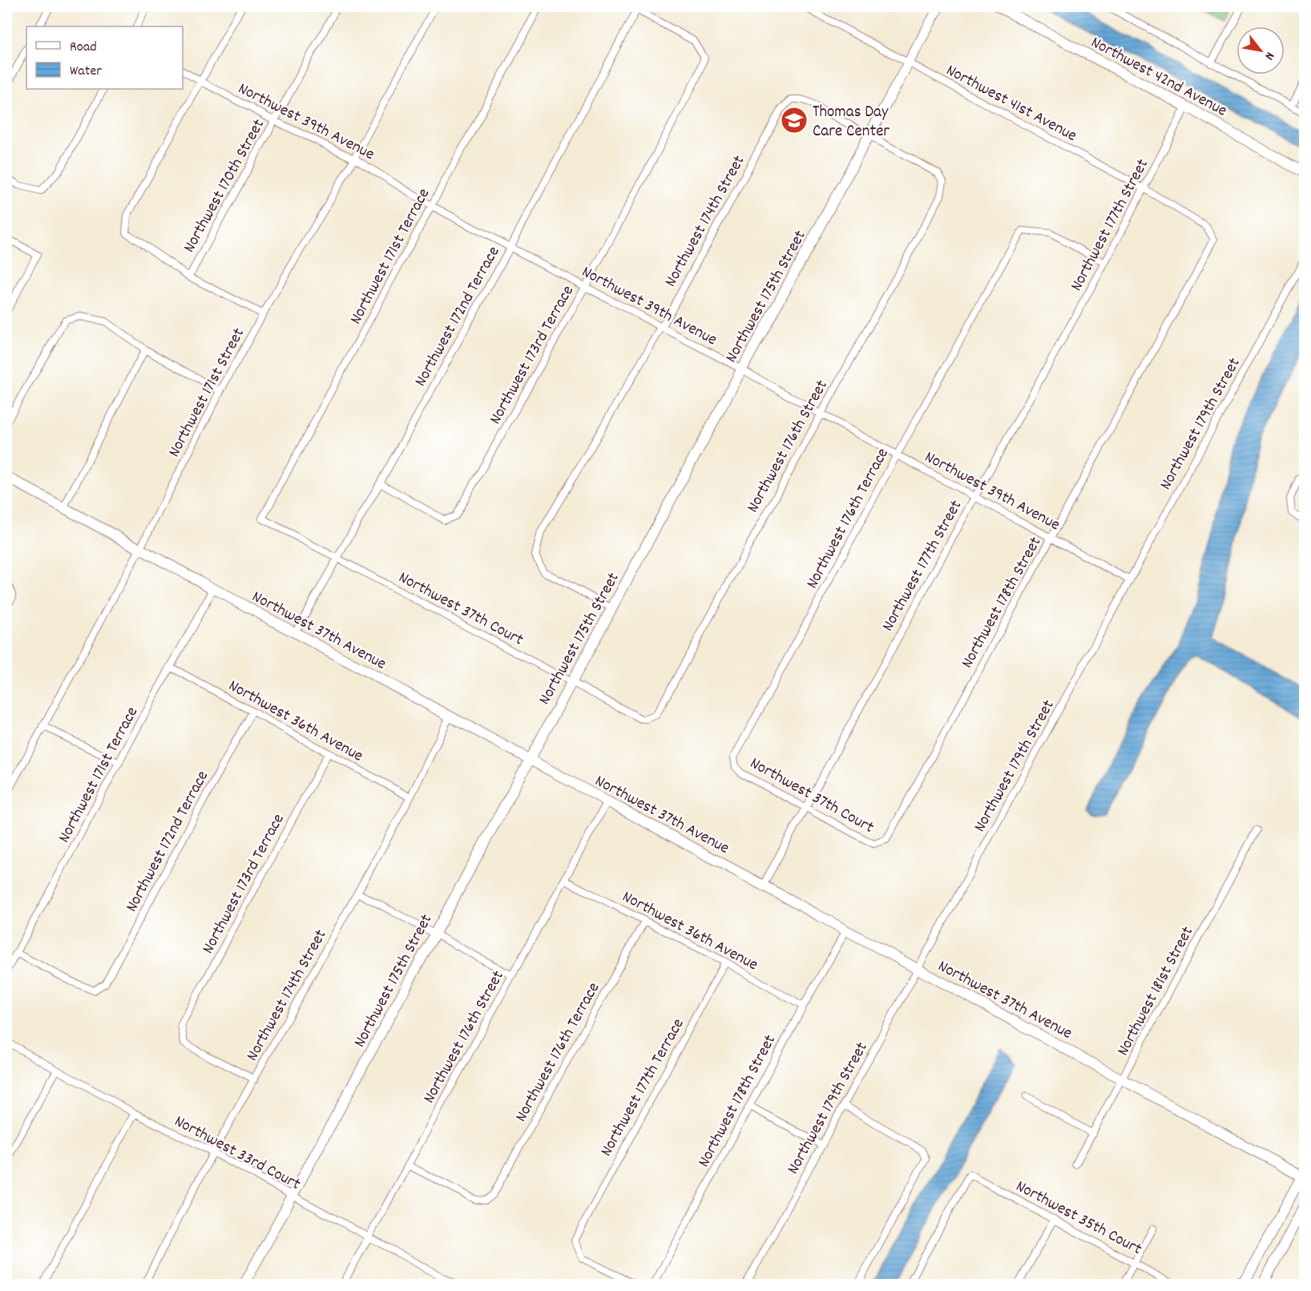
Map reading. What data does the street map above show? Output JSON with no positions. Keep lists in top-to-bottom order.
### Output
{
  "streets": {
    "street": [
      "Northwest 42nd Avenue",
      "Northwest 41st Avenue",
      "Northwest 39th Avenue",
      "Northwest 170th Street",
      "Northwest 174th Street",
      "Northwest 177th Street",
      "Northwest 171st Terrace",
      "Northwest 175th Street",
      "Northwest 172nd Terrace",
      "Northwest 173rd Terrace",
      "Northwest 171st Street",
      "Northwest 179th Street",
      "Northwest 176th Street",
      "Northwest 176th Terrace",
      "Northwest 178th Street",
      "Northwest 37th Court",
      "Northwest 37th Avenue",
      "Northwest 36th Avenue",
      "Northwest 181st Street",
      "Northwest 177th Terrace",
      "Northwest 33rd Court",
      "Northwest 35th Court"
    ]
  },
  "crossings": [
    ["Northwest 42nd Avenue", "Northwest 177th Street"],
    ["Northwest 41st Avenue", "Northwest 177th Street"],
    ["Northwest 41st Avenue", "Northwest 175th Street"],
    ["Northwest 41st Avenue", "Northwest 178th Street"],
    ["Northwest 39th Avenue", "Northwest 170th Street"],
    ["Northwest 39th Avenue", "Northwest 174th Street"],
    ["Northwest 39th Avenue", "Northwest 177th Street"],
    ["Northwest 39th Avenue", "Northwest 171st Terrace"],
    ["Northwest 39th Avenue", "Northwest 175th Street"],
    ["Northwest 39th Avenue", "Northwest 172nd Terrace"],
    ["Northwest 39th Avenue", "Northwest 173rd Terrace"],
    ["Northwest 39th Avenue", "Northwest 171st Street"],
    ["Northwest 39th Avenue", "Northwest 179th Street"],
    ["Northwest 39th Avenue", "Northwest 176th Street"],
    ["Northwest 39th Avenue", "Northwest 176th Terrace"],
    ["Northwest 39th Avenue", "Northwest 178th Street"],
    ["Northwest 174th Street", "Northwest 175th Street"],
    ["Northwest 174th Street", "Northwest 173rd Terrace"],
    ["Northwest 174th Street", "Northwest 176th Street"],
    ["Northwest 174th Street", "Northwest 37th Avenue"],
    ["Northwest 174th Street", "Northwest 36th Avenue"],
    ["Northwest 174th Street", "Northwest 33rd Court"],
    ["Northwest 177th Street", "Northwest 176th Terrace"],
    ["Northwest 177th Street", "Northwest 37th Court"],
    ["Northwest 177th Street", "Northwest 37th Avenue"],
    ["Northwest 171st Terrace", "Northwest 172nd Terrace"],
    ["Northwest 171st Terrace", "Northwest 37th Court"],
    ["Northwest 171st Terrace", "Northwest 37th Avenue"],
    ["Northwest 171st Terrace", "Northwest 36th Avenue"],
    ["Northwest 175th Street", "Northwest 176th Street"],
    ["Northwest 175th Street", "Northwest 37th Court"],
    ["Northwest 175th Street", "Northwest 37th Avenue"],
    ["Northwest 175th Street", "Northwest 33rd Court"],
    ["Northwest 172nd Terrace", "Northwest 173rd Terrace"],
    ["Northwest 172nd Terrace", "Northwest 37th Court"],
    ["Northwest 172nd Terrace", "Northwest 37th Avenue"],
    ["Northwest 172nd Terrace", "Northwest 36th Avenue"],
    ["Northwest 173rd Terrace", "Northwest 36th Avenue"],
    ["Northwest 171st Street", "Northwest 37th Avenue"],
    ["Northwest 179th Street", "Northwest 37th Avenue"],
    ["Northwest 176th Street", "Northwest 176th Terrace"],
    ["Northwest 176th Street", "Northwest 37th Court"],
    ["Northwest 176th Street", "Northwest 37th Avenue"],
    ["Northwest 176th Street", "Northwest 36th Avenue"],
    ["Northwest 176th Street", "Northwest 33rd Court"],
    ["Northwest 176th Terrace", "Northwest 37th Court"],
    ["Northwest 176th Terrace", "Northwest 36th Avenue"],
    ["Northwest 178th Street", "Northwest 37th Court"],
    ["Northwest 178th Street", "Northwest 37th Avenue"],
    ["Northwest 178th Street", "Northwest 36th Avenue"],
    ["Northwest 37th Avenue", "Northwest 181st Street"],
    ["Northwest 36th Avenue", "Northwest 177th Terrace"]
  ],
  "places": {
    "school or university": ["Thomas Day Care Center"]
  },
  "legend": ["Road", "Water"],
  "north": "bottom right"
}
